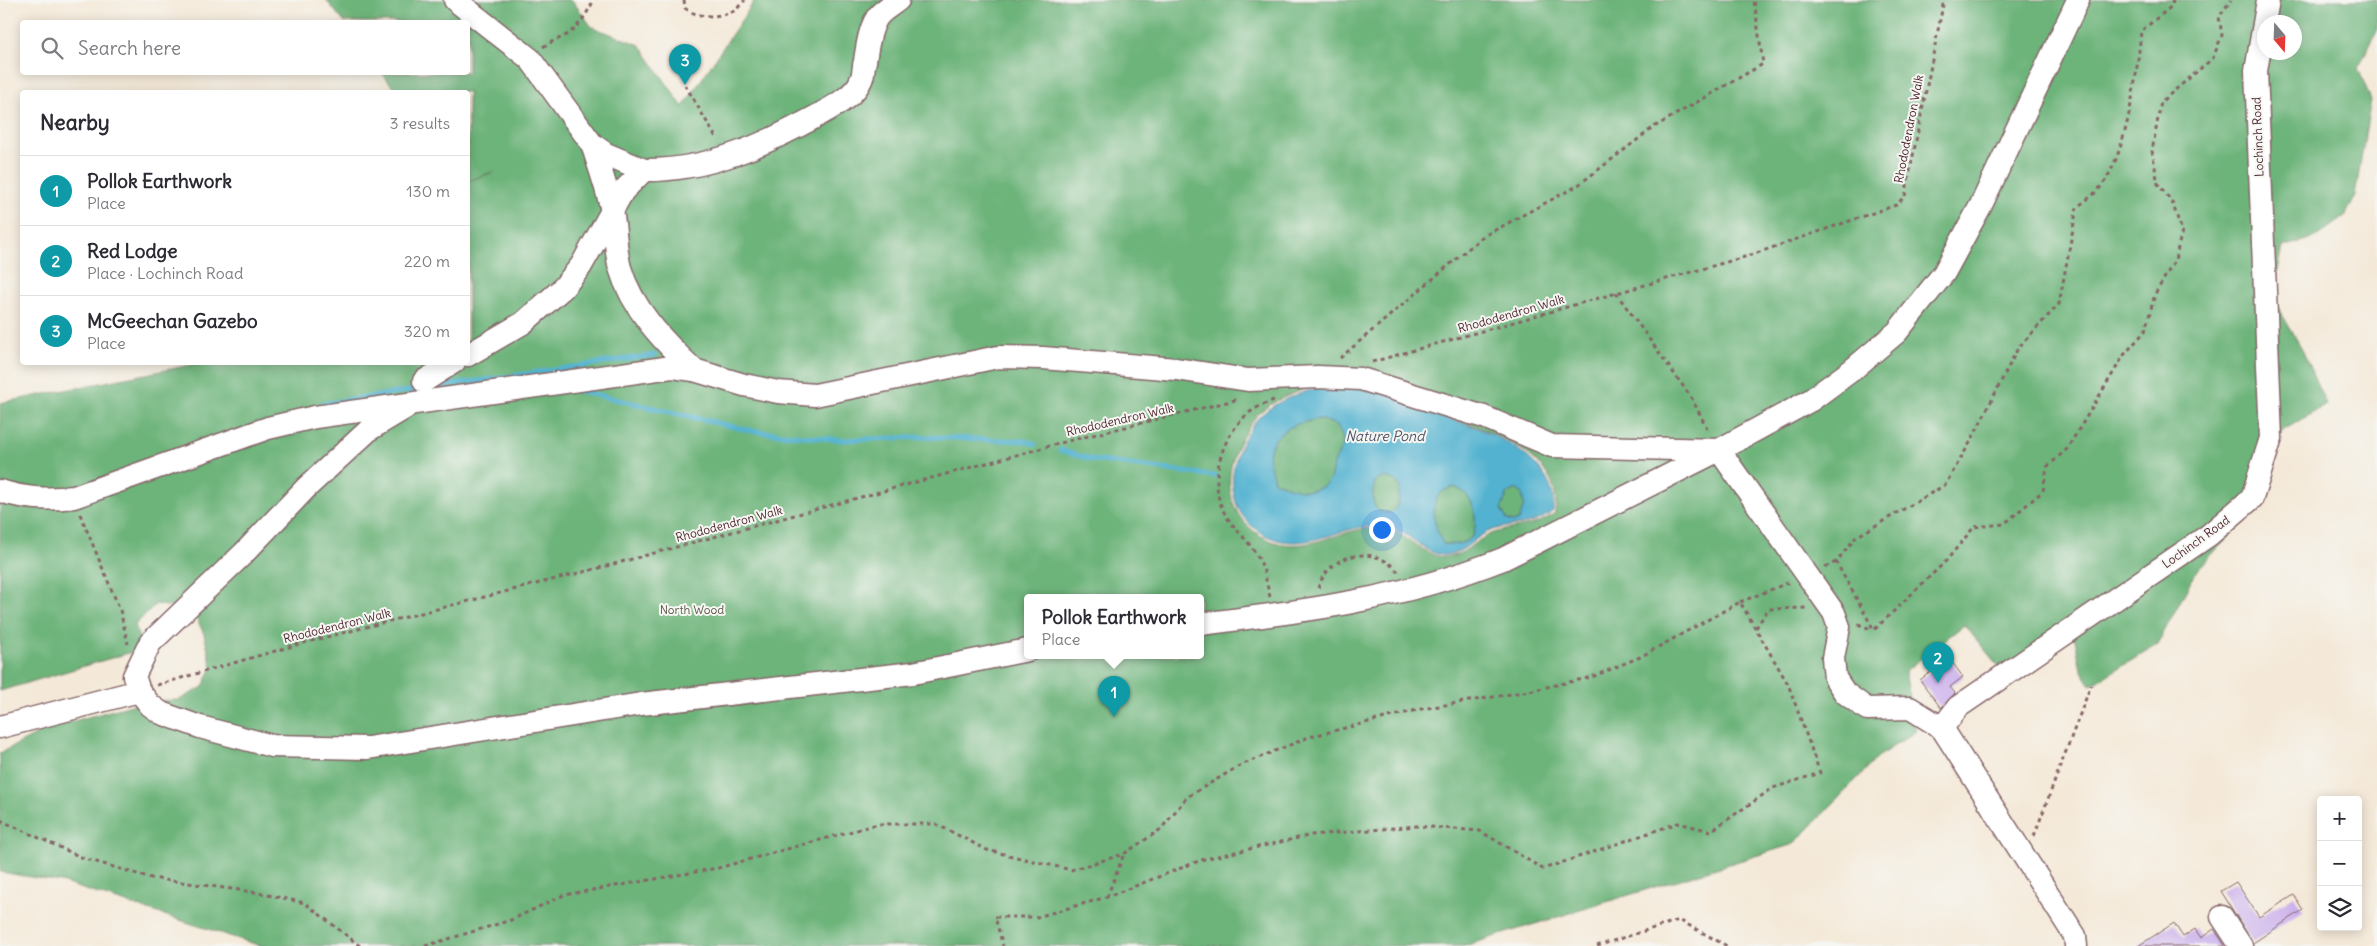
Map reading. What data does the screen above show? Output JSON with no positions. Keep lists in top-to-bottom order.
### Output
{
  "streets": {
    "street": ["Lochinch Road"],
    "path": ["Rhododendron Walk"]
  },
  "water": ["Nature Pond"],
  "parks": ["North Wood"],
  "north": "bottom",
  "page": {
    "search": "Search here",
    "pins": ["3", "2", "1"],
    "heading": ["Nearby", "3 results"],
    "list": [
      {
        "mark": "1",
        "name": "Pollok Earthwork",
        "note": "Place",
        "value": "130 m"
      },
      {
        "mark": "2",
        "name": "Red Lodge",
        "note": "Place · Lochinch Road",
        "value": "220 m"
      },
      {
        "mark": "3",
        "name": "McGeechan Gazebo",
        "note": "Place",
        "value": "320 m"
      }
    ],
    "popup": ["Pollok Earthwork", "Place"],
    "map_buttons": ["+", "−"]
  }
}
